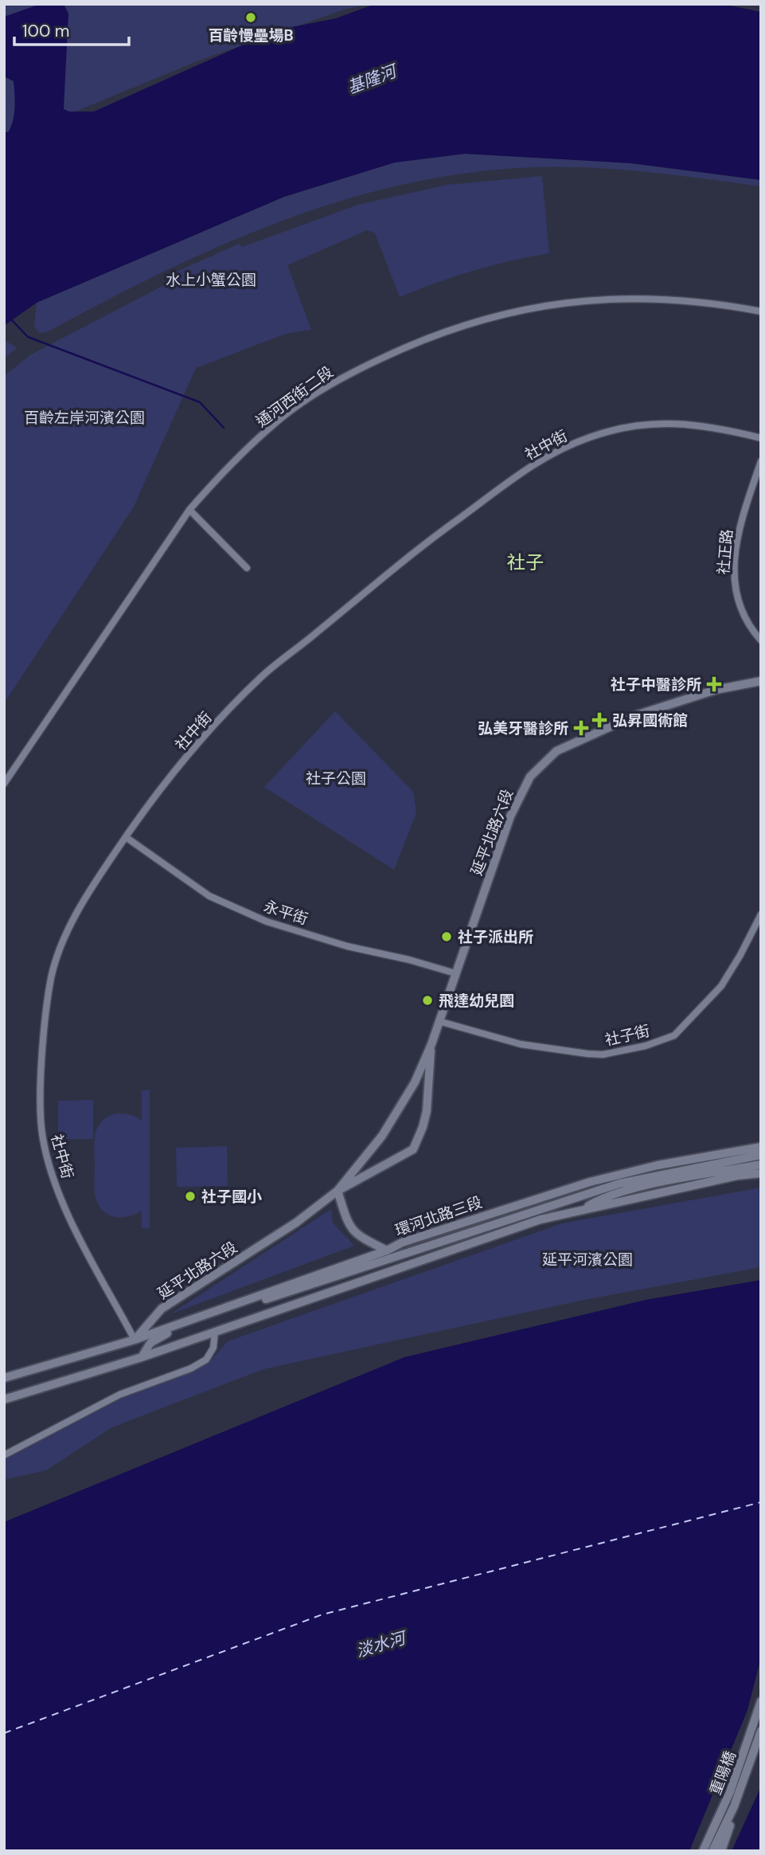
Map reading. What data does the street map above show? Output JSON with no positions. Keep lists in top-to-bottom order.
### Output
{
  "streets": {
    "main road": ["延平北路六段", "環河北路三段", "重陽橋"],
    "street": [
      "通河西街二段",
      "社中街",
      "社正路",
      "永平街",
      "社子街"
    ]
  },
  "crossings": [
    ["社中街", "延平北路六段"],
    ["社中街", "永平街"],
    ["社中街", "環河北路三段"],
    ["延平北路六段", "永平街"],
    ["延平北路六段", "社子街"],
    ["延平北路六段", "環河北路三段"]
  ],
  "districts": ["社子"],
  "water": ["基隆河", "淡水河"],
  "parks": [
    "水上小蟹公園",
    "百齡左岸河濱公園",
    "社子公園",
    "延平河濱公園"
  ],
  "places": {
    "other": [
      "百齡慢壘場B",
      "社子派出所",
      "飛達幼兒園",
      "社子國小"
    ],
    "health": ["社子中醫診所", "弘昇國術館", "弘美牙醫診所"]
  },
  "scale_bar": "100 m"
}
